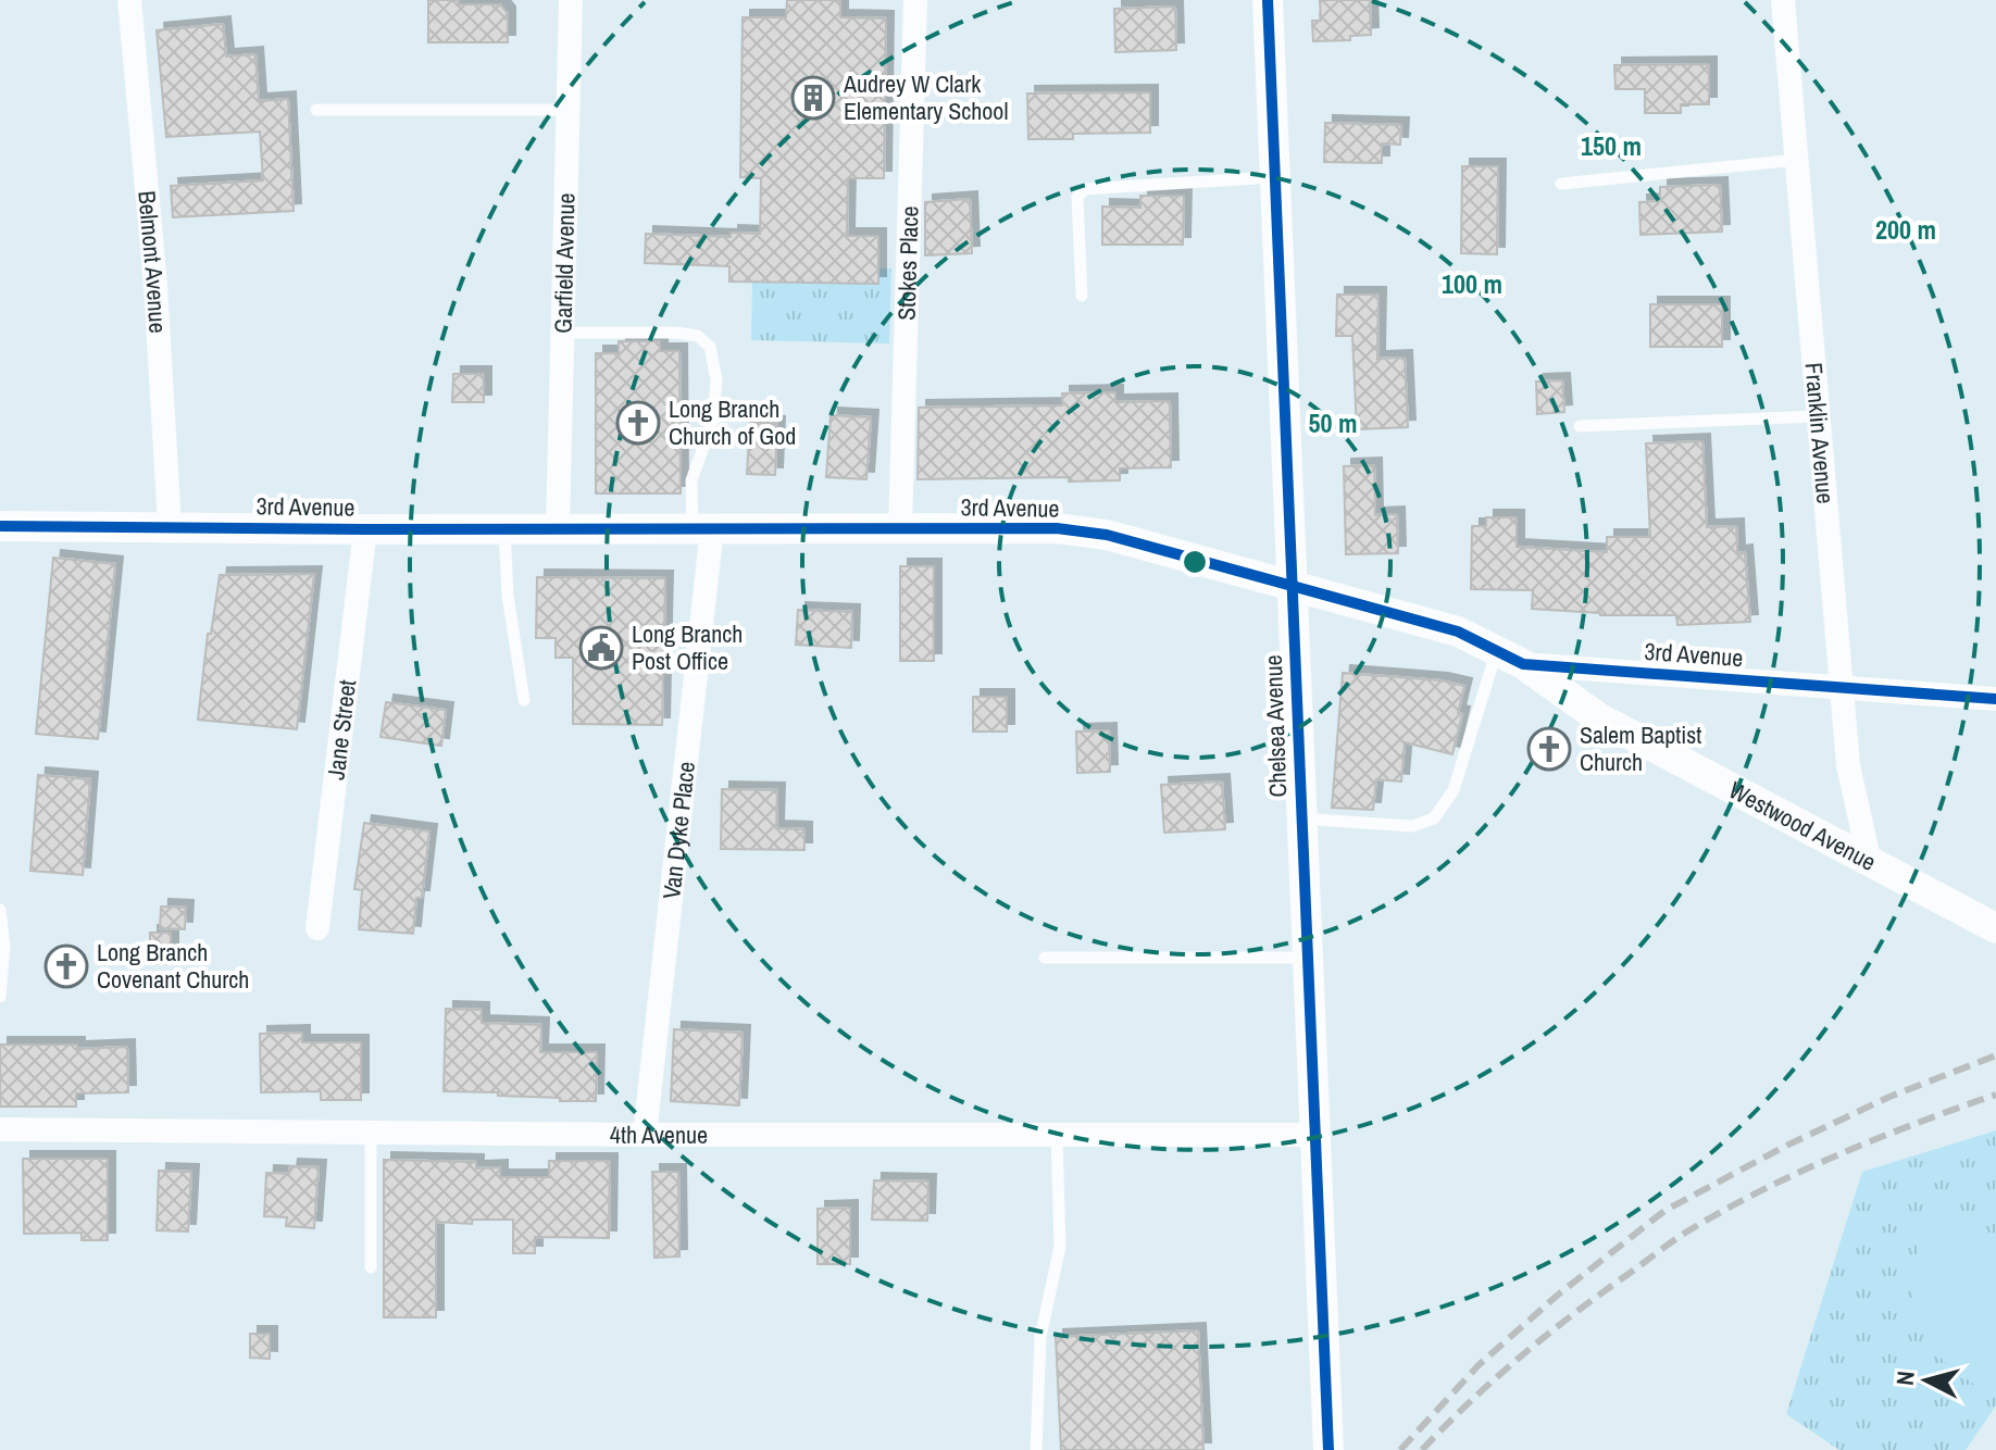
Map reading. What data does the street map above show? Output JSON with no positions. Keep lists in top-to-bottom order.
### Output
{
  "streets": {
    "street": [
      "Belmont Avenue",
      "Garfield Avenue",
      "Stokes Place",
      "Franklin Avenue",
      "3rd Avenue",
      "Chelsea Avenue",
      "Jane Street",
      "Westwood Avenue",
      "Van Dyke Place",
      "4th Avenue"
    ]
  },
  "crossings": [
    ["Belmont Avenue", "3rd Avenue"],
    ["Garfield Avenue", "3rd Avenue"],
    ["Stokes Place", "3rd Avenue"],
    ["Franklin Avenue", "3rd Avenue"],
    ["Franklin Avenue", "Westwood Avenue"],
    ["3rd Avenue", "Chelsea Avenue"],
    ["3rd Avenue", "Jane Street"],
    ["3rd Avenue", "Westwood Avenue"],
    ["3rd Avenue", "Van Dyke Place"],
    ["Chelsea Avenue", "4th Avenue"],
    ["Van Dyke Place", "4th Avenue"]
  ],
  "places": {
    "building": ["Audrey W Clark Elementary School"],
    "church": ["Long Branch Church of God", "Salem Baptist Church", "Long Branch Covenant Church"],
    "public building": ["Long Branch Post Office"]
  },
  "north": "left",
  "rings": [
    "150 m",
    "200 m",
    "100 m",
    "50 m"
  ]
}
